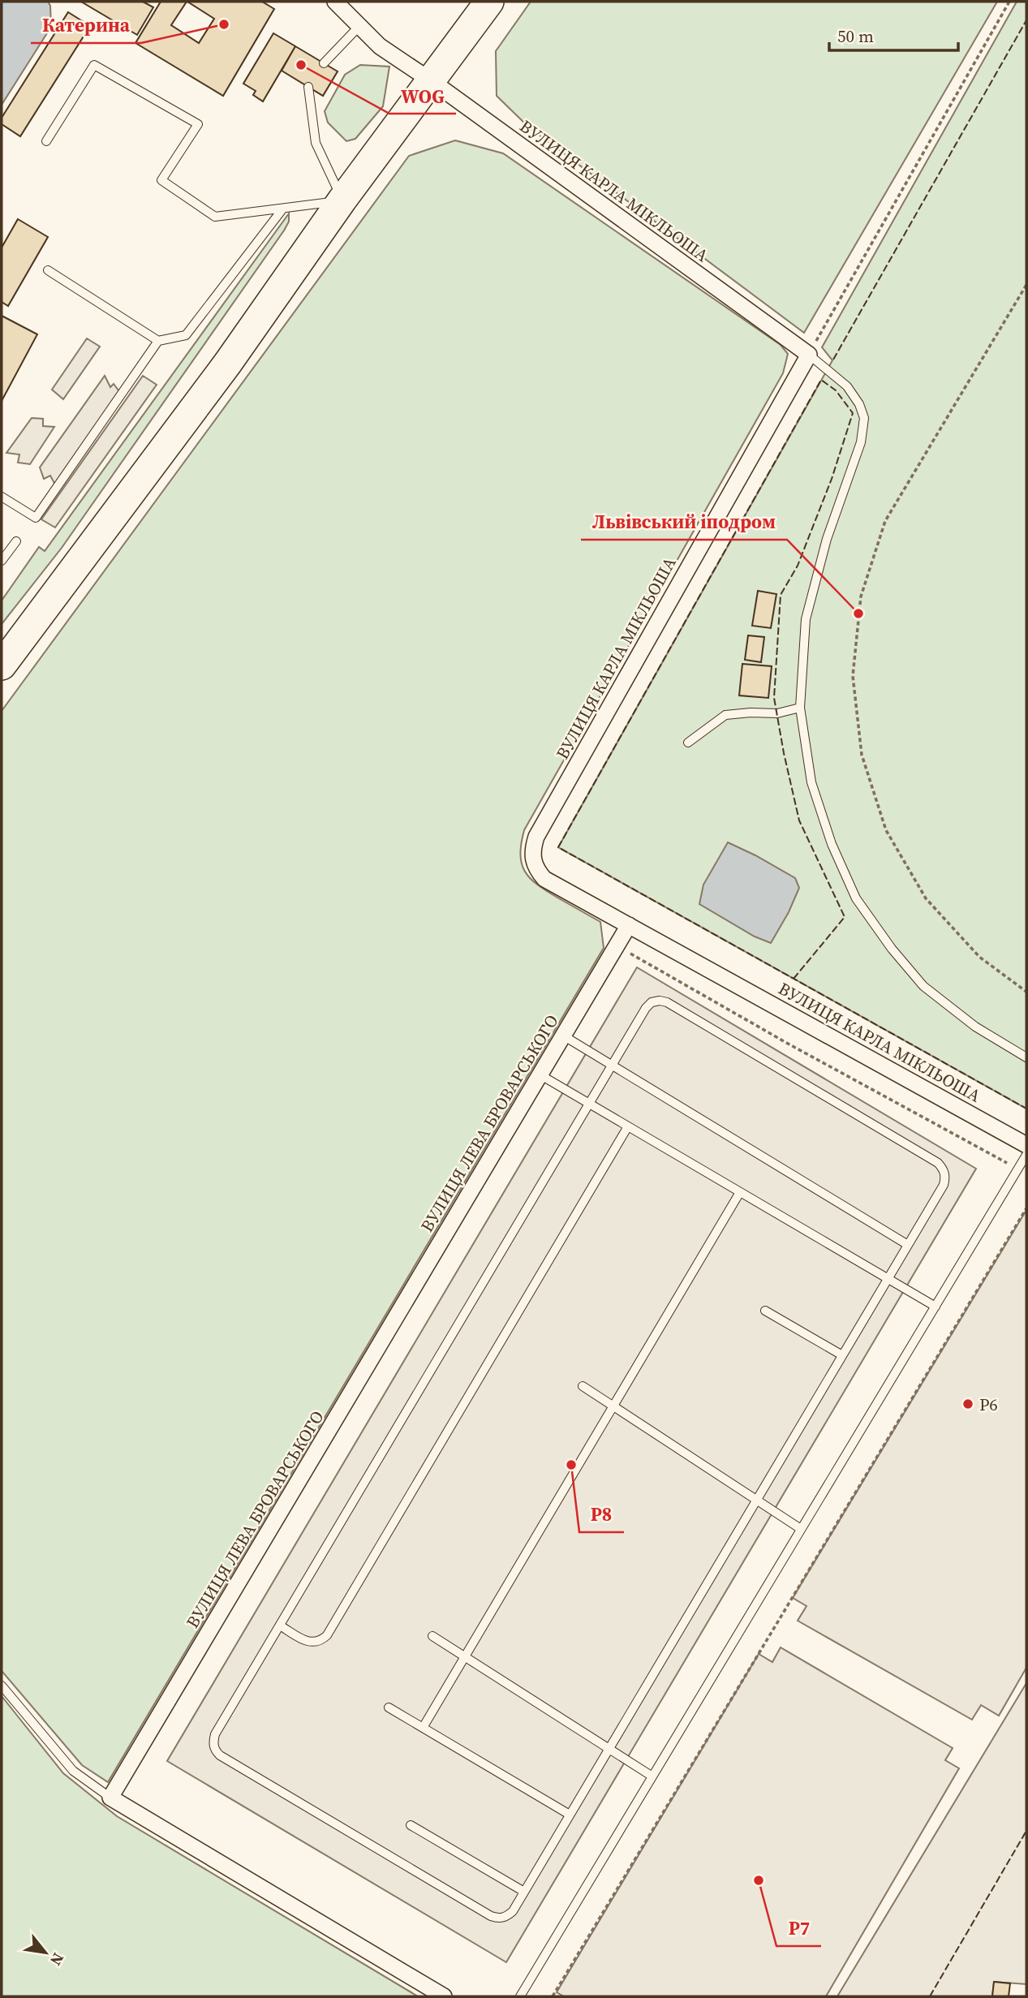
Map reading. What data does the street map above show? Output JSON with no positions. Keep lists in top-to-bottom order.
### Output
{
  "streets": {
    "street": ["ВУЛИЦЯ КАРЛА МІКЛЬОША", "ВУЛИЦЯ ЛЕВА БРОВАРСЬКОГО"]
  },
  "crossings": [
    ["ВУЛИЦЯ КАРЛА МІКЛЬОША", "ВУЛИЦЯ ЛЕВА БРОВАРСЬКОГО"]
  ],
  "places": [
    "Катерина",
    "WOG",
    "Львівський іподром",
    "P6",
    "P8",
    "P7"
  ],
  "scale_bar": "50 m",
  "north": "bottom right"
}
